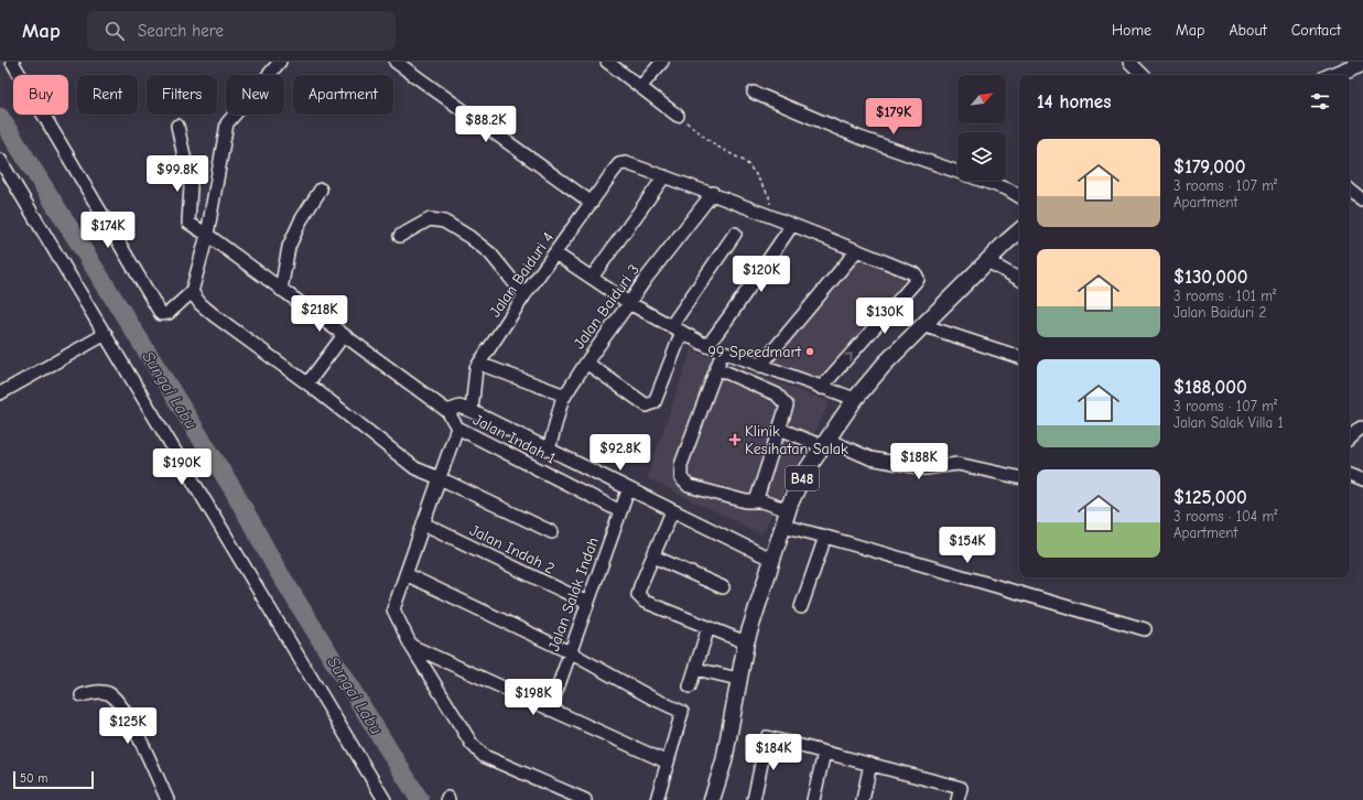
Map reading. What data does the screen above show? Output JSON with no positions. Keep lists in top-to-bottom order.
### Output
{
  "streets": {
    "main road": ["B48"],
    "street": [
      "Jalan Baiduri 4",
      "Jalan Baiduri 3",
      "Jalan Indah 1",
      "Jalan Indah 2",
      "Jalan Salak Indah"
    ]
  },
  "crossings": [
    ["Jalan Indah 1", "Jalan Salak Indah"],
    ["Jalan Indah 2", "Jalan Salak Indah"]
  ],
  "water": ["Sungai Labu"],
  "places": {
    "other": ["99 Speedmart"],
    "health": ["Klinik Kesihatan Salak"]
  },
  "scale_bar": "50 m",
  "north": "top right",
  "page": {
    "header": "Map",
    "search": "Search here",
    "nav": [
      "Home",
      "Map",
      "About",
      "Contact"
    ],
    "chip": [
      "Buy",
      "Rent",
      "Filters",
      "New",
      "Apartment"
    ],
    "heading": "14 homes",
    "price": [
      "$179K",
      "$88.2K",
      "$99.8K",
      "$174K",
      "$120K",
      "$218K",
      "$130K",
      "$92.8K",
      "$188K",
      "$190K",
      "$154K",
      "$198K",
      "$125K",
      "$184K"
    ],
    "list": [
      {
        "name": "$179,000",
        "note": "3 rooms · 107 m² · Apartment"
      },
      {
        "name": "$130,000",
        "note": "3 rooms · 101 m² · Jalan Baiduri 2"
      },
      {
        "name": "$188,000",
        "note": "3 rooms · 107 m² · Jalan Salak Villa 1"
      },
      {
        "name": "$125,000",
        "note": "3 rooms · 104 m² · Apartment"
      }
    ],
    "scale": "50 m"
  }
}
